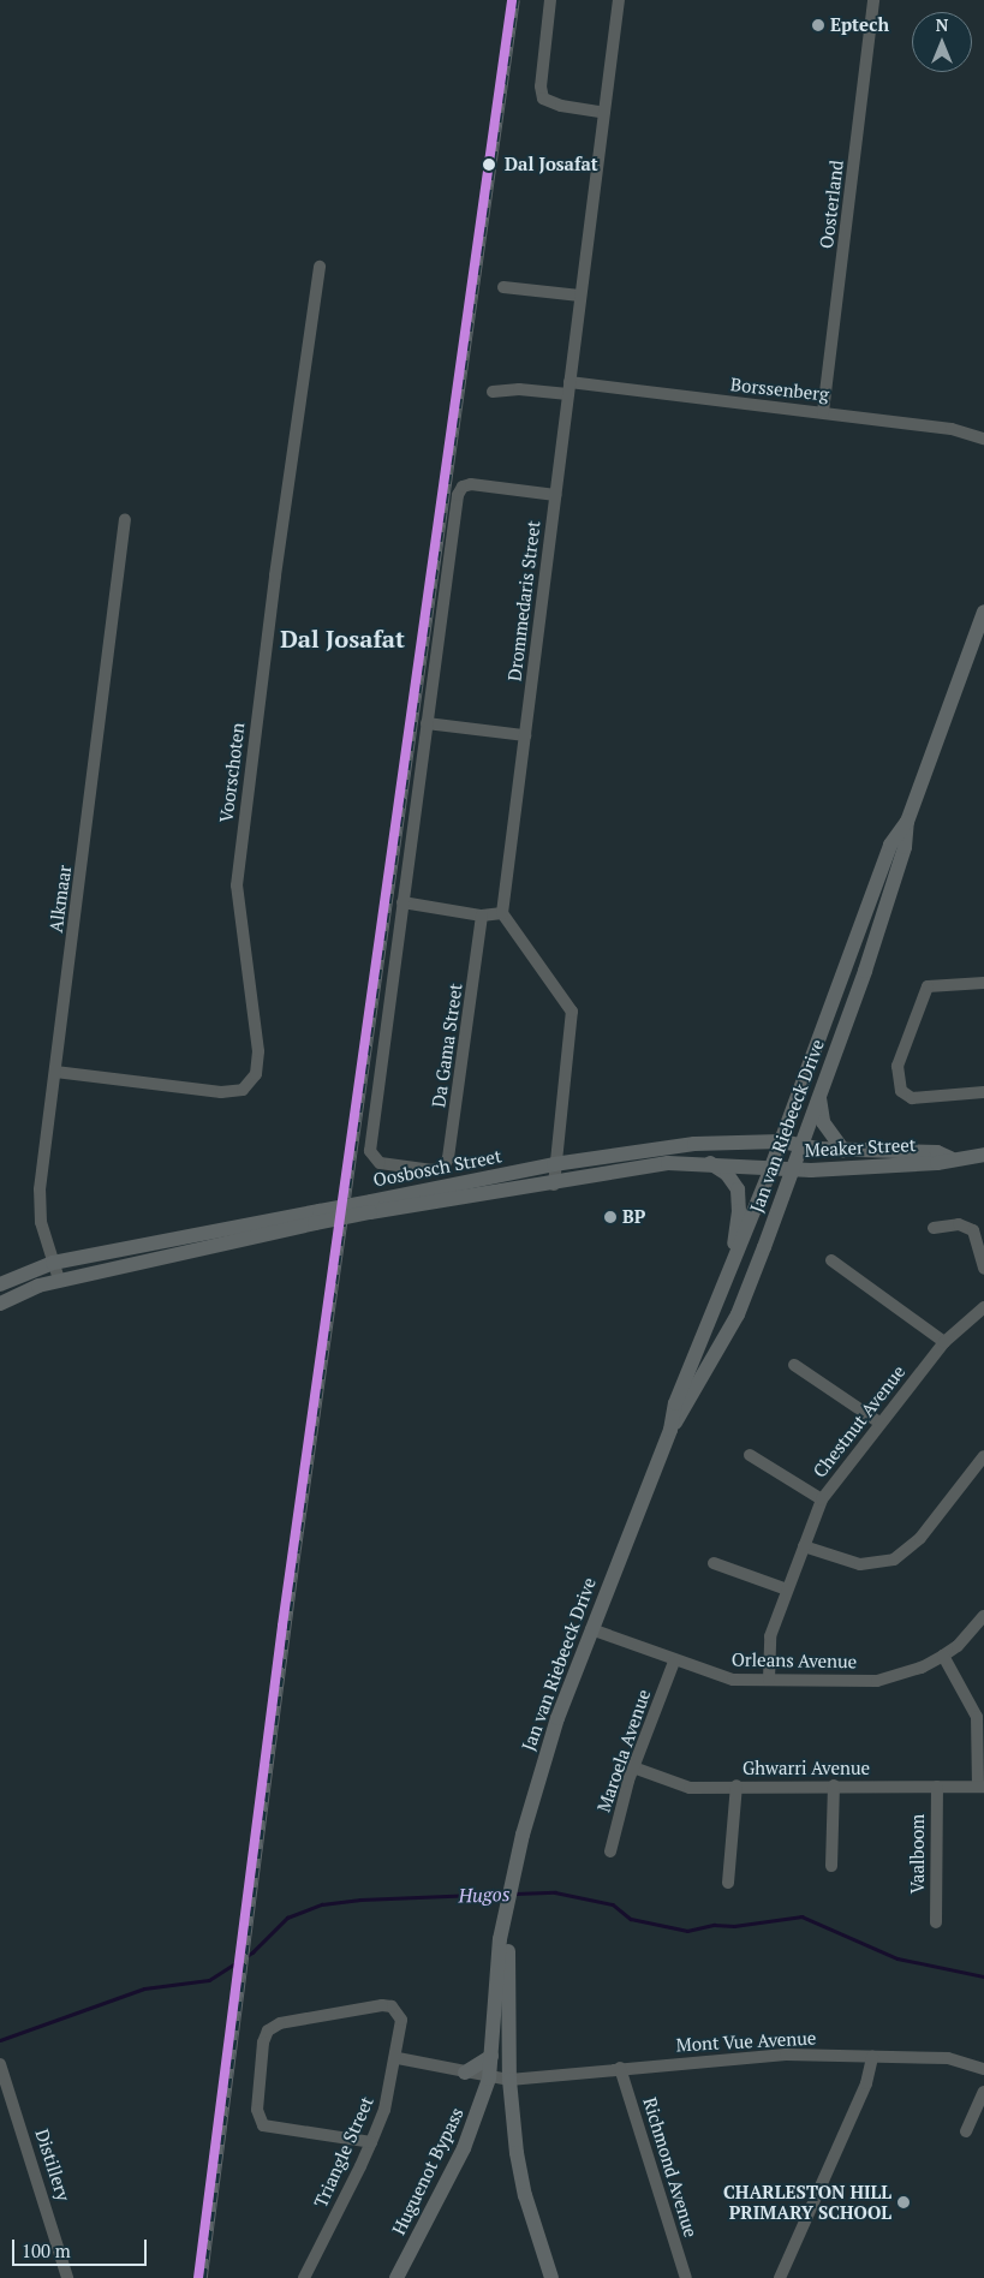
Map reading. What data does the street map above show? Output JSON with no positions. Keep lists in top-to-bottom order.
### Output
{
  "streets": {
    "main road": [
      "Jan van Riebeeck Drive",
      "Meaker Street",
      "Oosbosch Street",
      "Huguenot Bypass"
    ],
    "street": [
      "Oosterland",
      "Borssenberg",
      "Drommedaris Street",
      "Voorschoten",
      "Alkmaar",
      "Da Gama Street",
      "Chestnut Avenue",
      "Orleans Avenue",
      "Maroela Avenue",
      "Ghwarri Avenue",
      "Vaalboom",
      "Mont Vue Avenue",
      "Triangle Street",
      "Distillery",
      "Richmond Avenue"
    ]
  },
  "crossings": [
    ["Oosterland", "Borssenberg"],
    ["Borssenberg", "Drommedaris Street"],
    ["Voorschoten", "Alkmaar"],
    ["Alkmaar", "Oosbosch Street"],
    ["Jan van Riebeeck Drive", "Meaker Street"],
    ["Jan van Riebeeck Drive", "Oosbosch Street"],
    ["Jan van Riebeeck Drive", "Orleans Avenue"],
    ["Jan van Riebeeck Drive", "Mont Vue Avenue"],
    ["Jan van Riebeeck Drive", "Huguenot Bypass"],
    ["Meaker Street", "Oosbosch Street"],
    ["Chestnut Avenue", "Orleans Avenue"],
    ["Orleans Avenue", "Maroela Avenue"],
    ["Maroela Avenue", "Ghwarri Avenue"],
    ["Ghwarri Avenue", "Vaalboom"],
    ["Mont Vue Avenue", "Richmond Avenue"],
    ["Mont Vue Avenue", "Huguenot Bypass"]
  ],
  "districts": ["Dal Josafat"],
  "water": ["Hugos"],
  "places": [
    "Eptech",
    "Dal Josafat",
    "BP",
    "CHARLESTON HILL PRIMARY SCHOOL"
  ],
  "scale_bar": "100 m",
  "north": "top"
}
